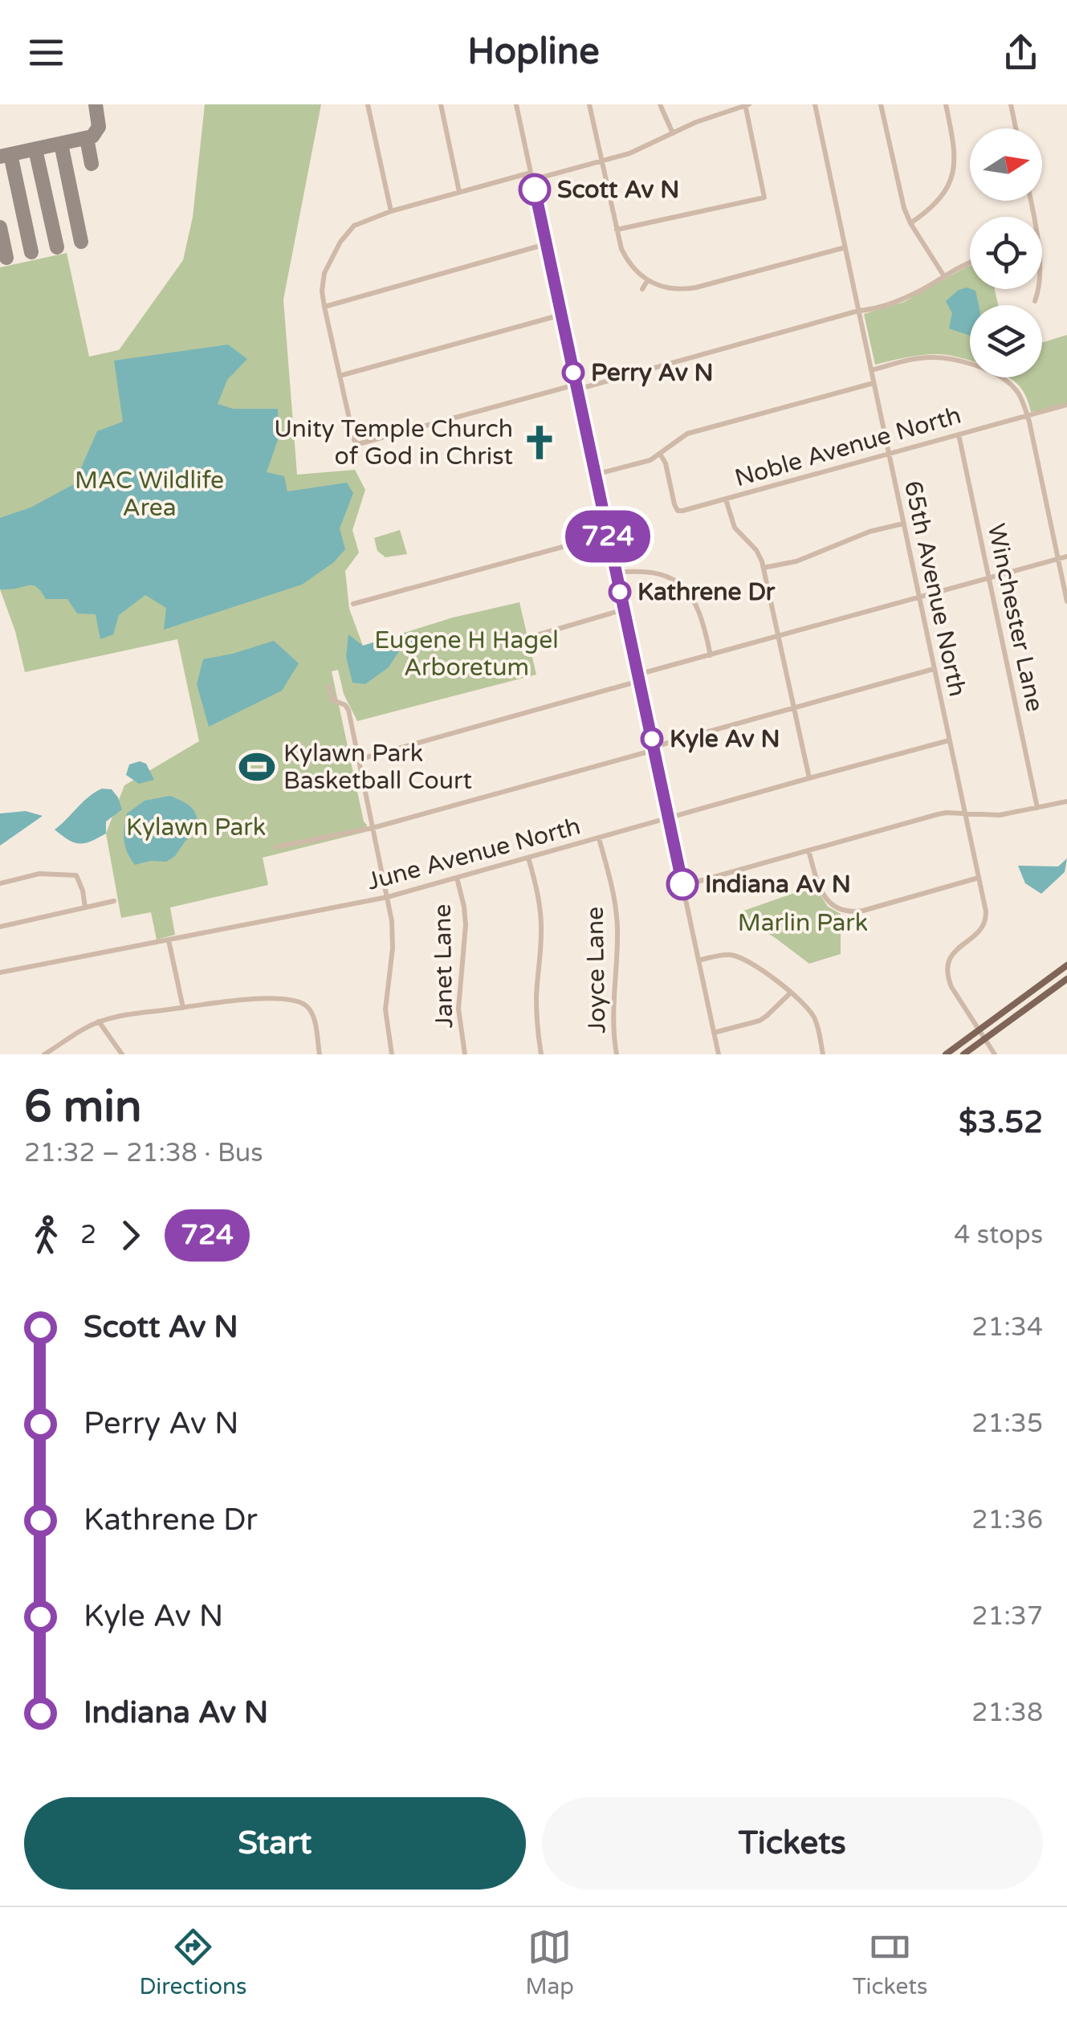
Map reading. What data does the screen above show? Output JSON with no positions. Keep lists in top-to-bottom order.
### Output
{
  "streets": {
    "street": [
      "Noble Avenue North",
      "65th Avenue North",
      "Winchester Lane",
      "June Avenue North",
      "Janet Lane",
      "Joyce Lane"
    ]
  },
  "crossings": [
    ["Noble Avenue North", "65th Avenue North"],
    ["Noble Avenue North", "Winchester Lane"],
    ["65th Avenue North", "June Avenue North"],
    ["June Avenue North", "Janet Lane"],
    ["June Avenue North", "Joyce Lane"]
  ],
  "parks": [
    "MAC Wildlife Area",
    "Eugene H Hagel Arboretum",
    "Kylawn Park",
    "Marlin Park"
  ],
  "places": {
    "other": [
      "Scott Av N",
      "Perry Av N",
      "Kathrene Dr",
      "Kyle Av N",
      "Indiana Av N"
    ],
    "church": ["Unity Temple Church of God in Christ"],
    "sports": ["Kylawn Park Basketball Court"]
  },
  "lines": ["bus line 724"],
  "north": "right",
  "page": {
    "header": "Hopline",
    "on_map": "724",
    "heading": ["6 min", "21:32 – 21:38 · Bus", "$3.52"],
    "legs": ["2", "724", "4 stops"],
    "list": [
      {
        "name": "Scott Av N",
        "value": "21:34"
      },
      {
        "name": "Perry Av N",
        "value": "21:35"
      },
      {
        "name": "Kathrene Dr",
        "value": "21:36"
      },
      {
        "name": "Kyle Av N",
        "value": "21:37"
      },
      {
        "name": "Indiana Av N",
        "value": "21:38"
      }
    ],
    "buttons": ["Start", "Tickets"],
    "tabs": ["Directions", "Map", "Tickets"]
  }
}
